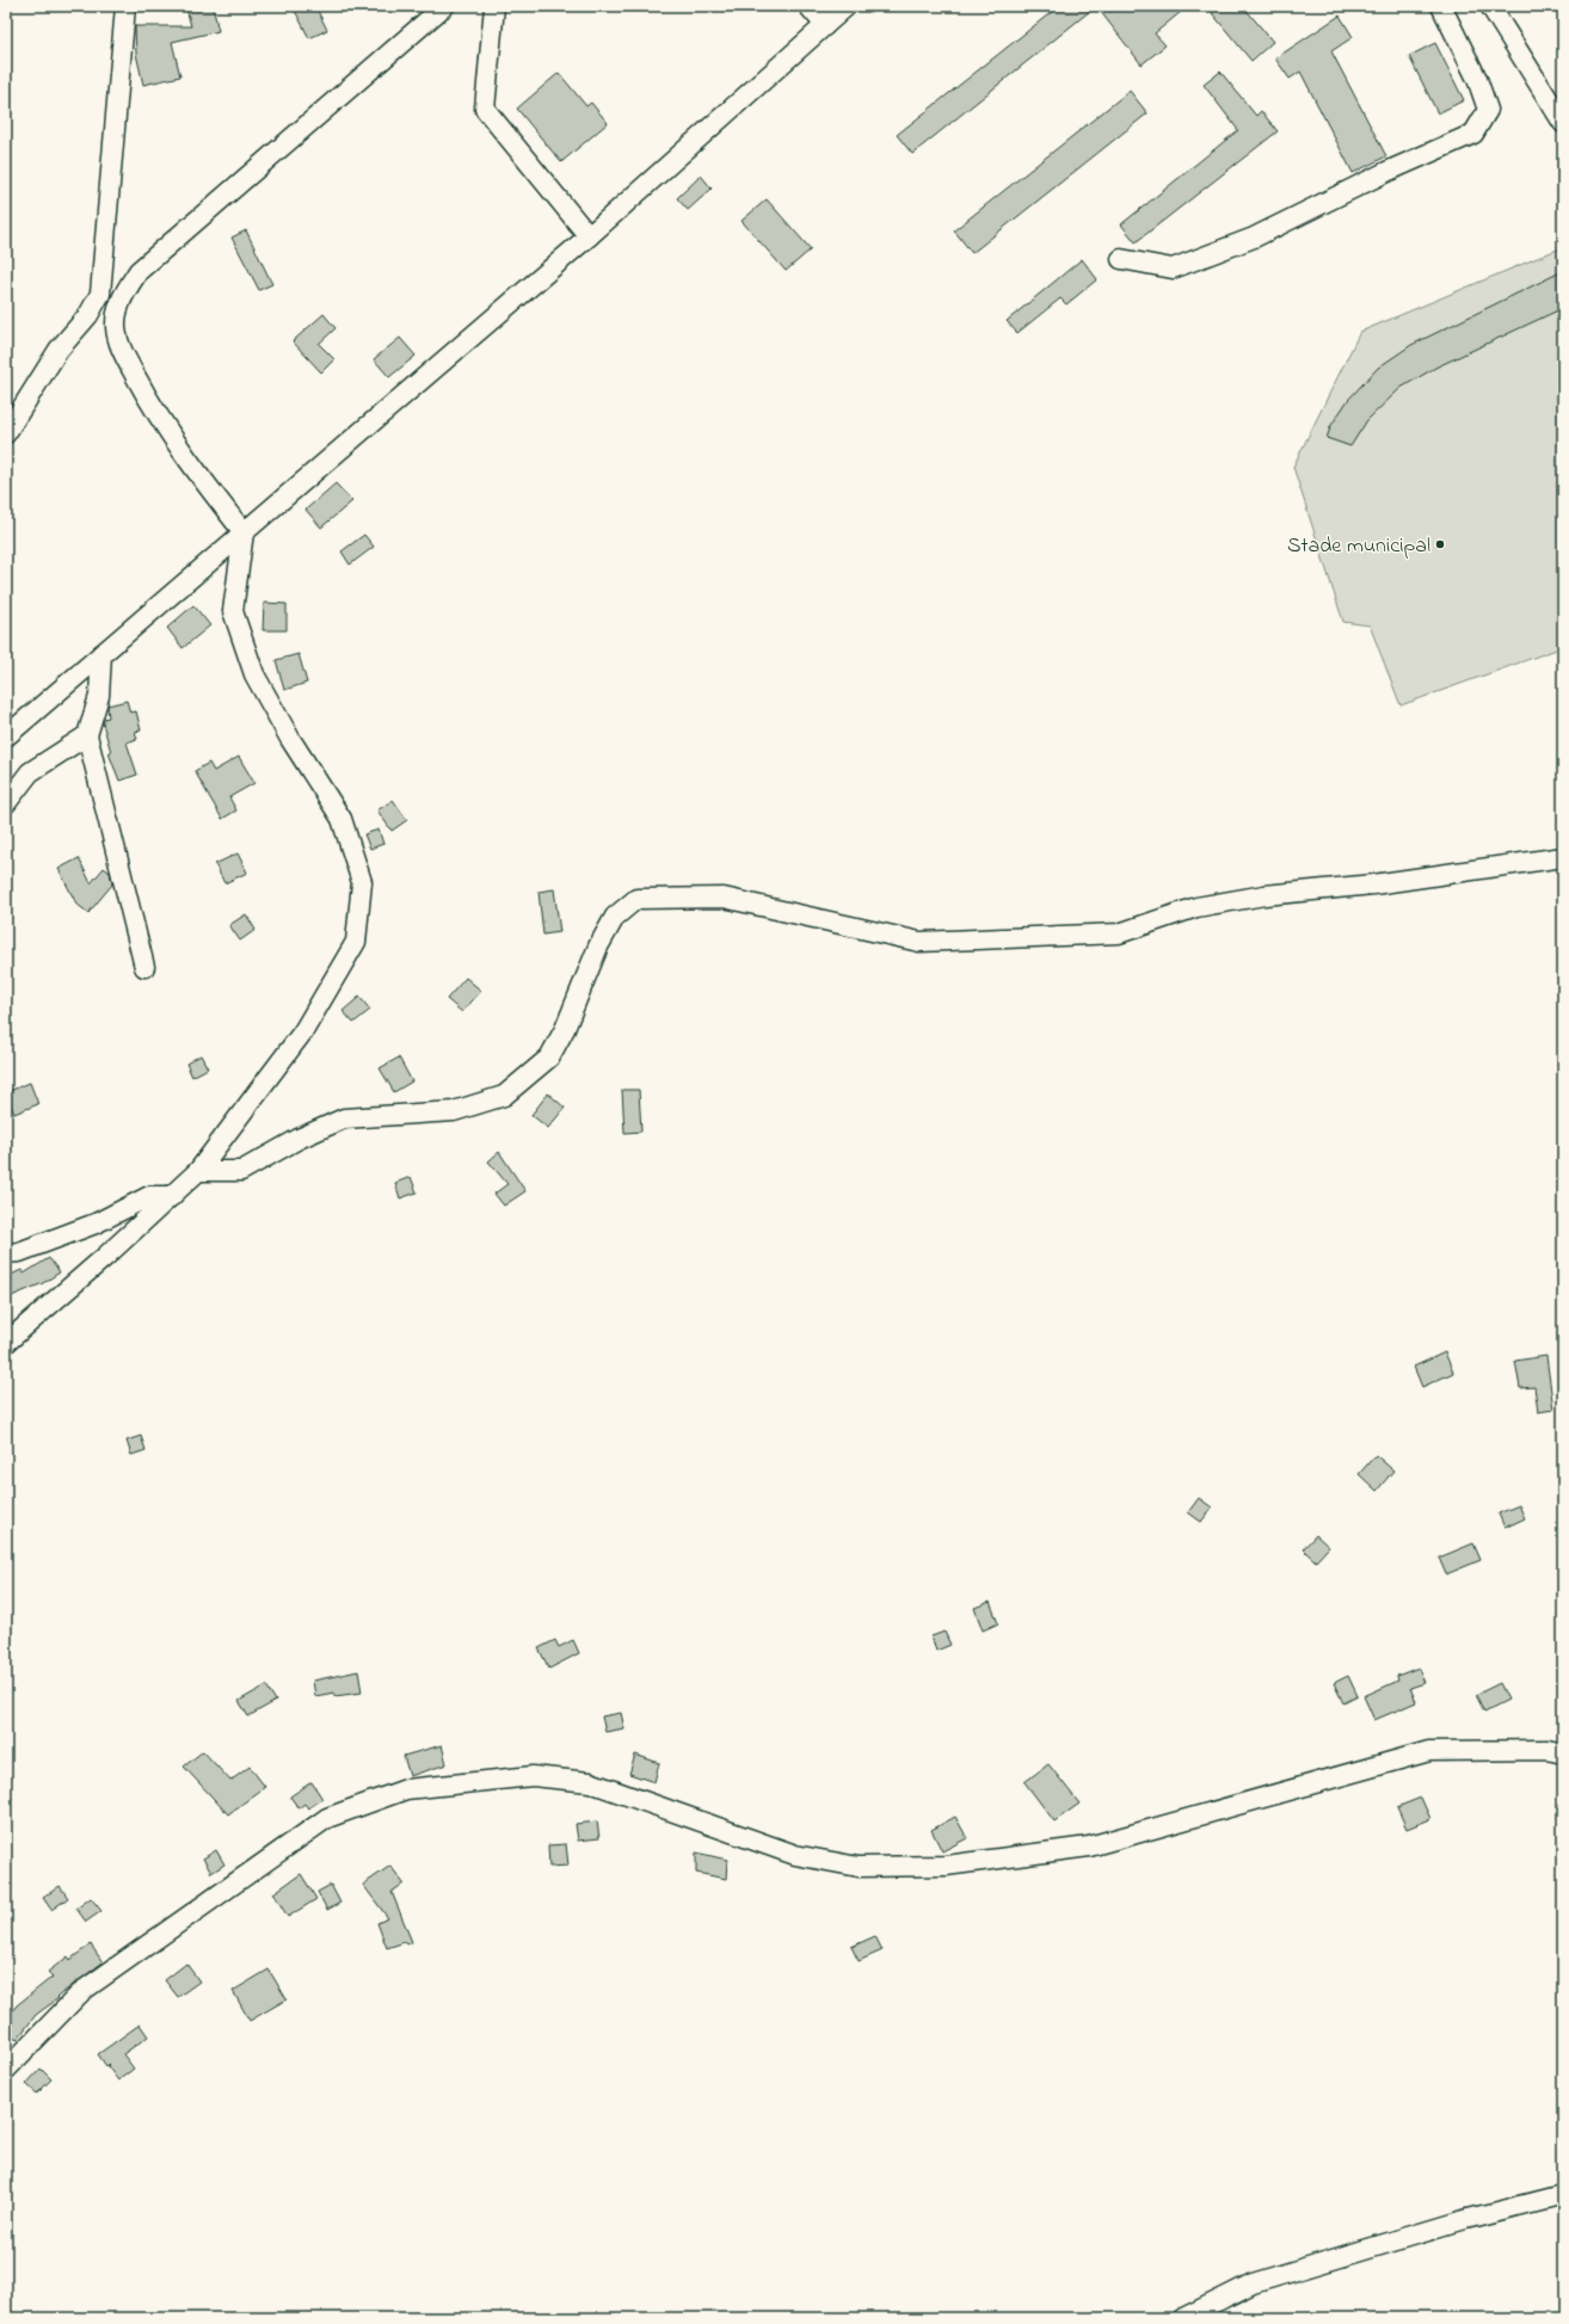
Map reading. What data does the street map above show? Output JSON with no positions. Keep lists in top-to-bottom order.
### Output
{
  "places": ["Stade municipal"]
}
